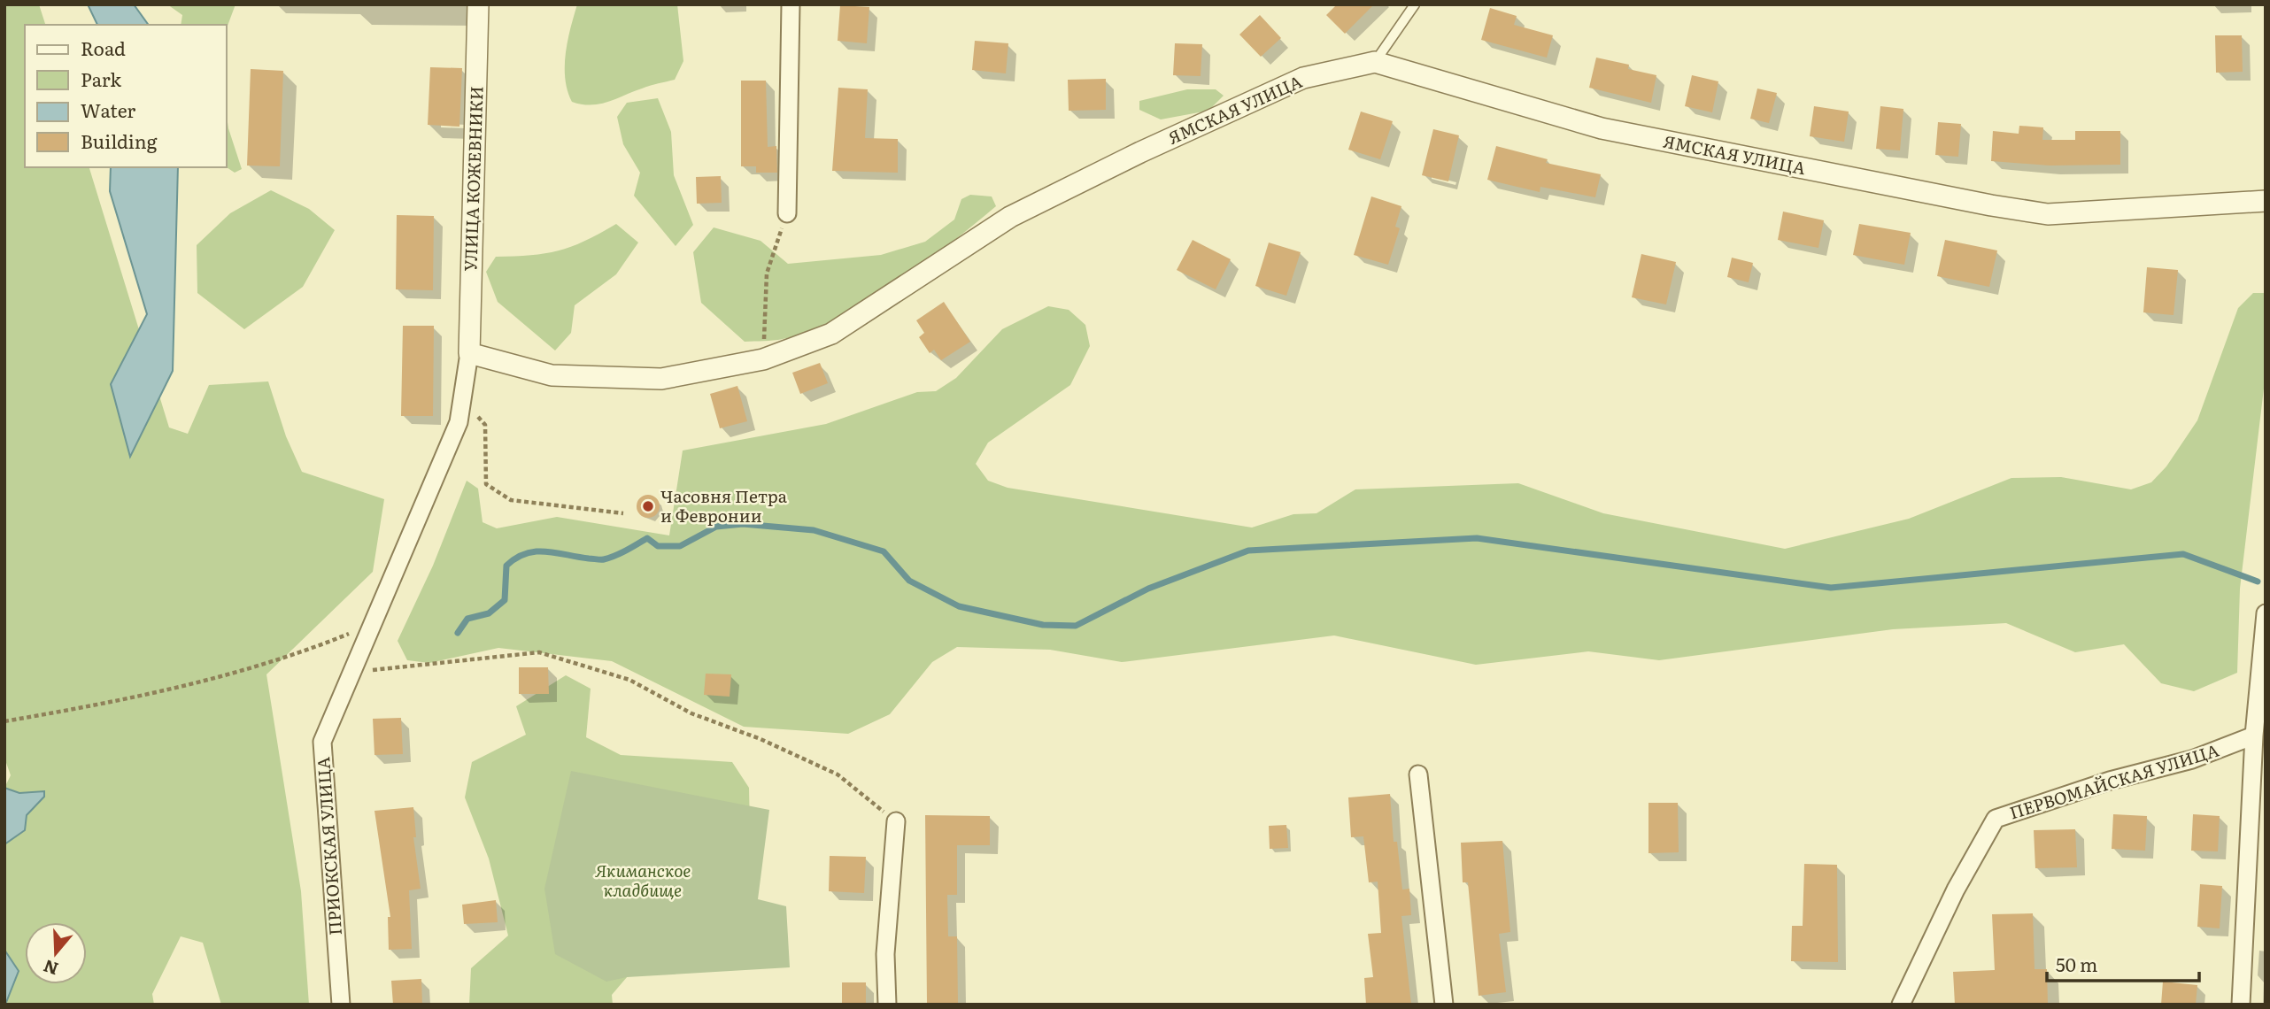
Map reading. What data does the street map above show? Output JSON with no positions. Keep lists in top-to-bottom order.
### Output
{
  "streets": {
    "street": [
      "ЯМСКАЯ УЛИЦА",
      "УЛИЦА КОЖЕВНИКИ",
      "ПЕРВОМАЙСКАЯ УЛИЦА",
      "ПРИОКСКАЯ УЛИЦА"
    ]
  },
  "crossings": [
    ["ЯМСКАЯ УЛИЦА", "УЛИЦА КОЖЕВНИКИ"],
    ["ЯМСКАЯ УЛИЦА", "ПРИОКСКАЯ УЛИЦА"],
    ["УЛИЦА КОЖЕВНИКИ", "ПРИОКСКАЯ УЛИЦА"]
  ],
  "parks": ["Якиманское кладбище"],
  "places": ["Часовня Петра и Февронии"],
  "legend": [
    "Road",
    "Park",
    "Water",
    "Building"
  ],
  "scale_bar": "50 m",
  "north": "bottom"
}
